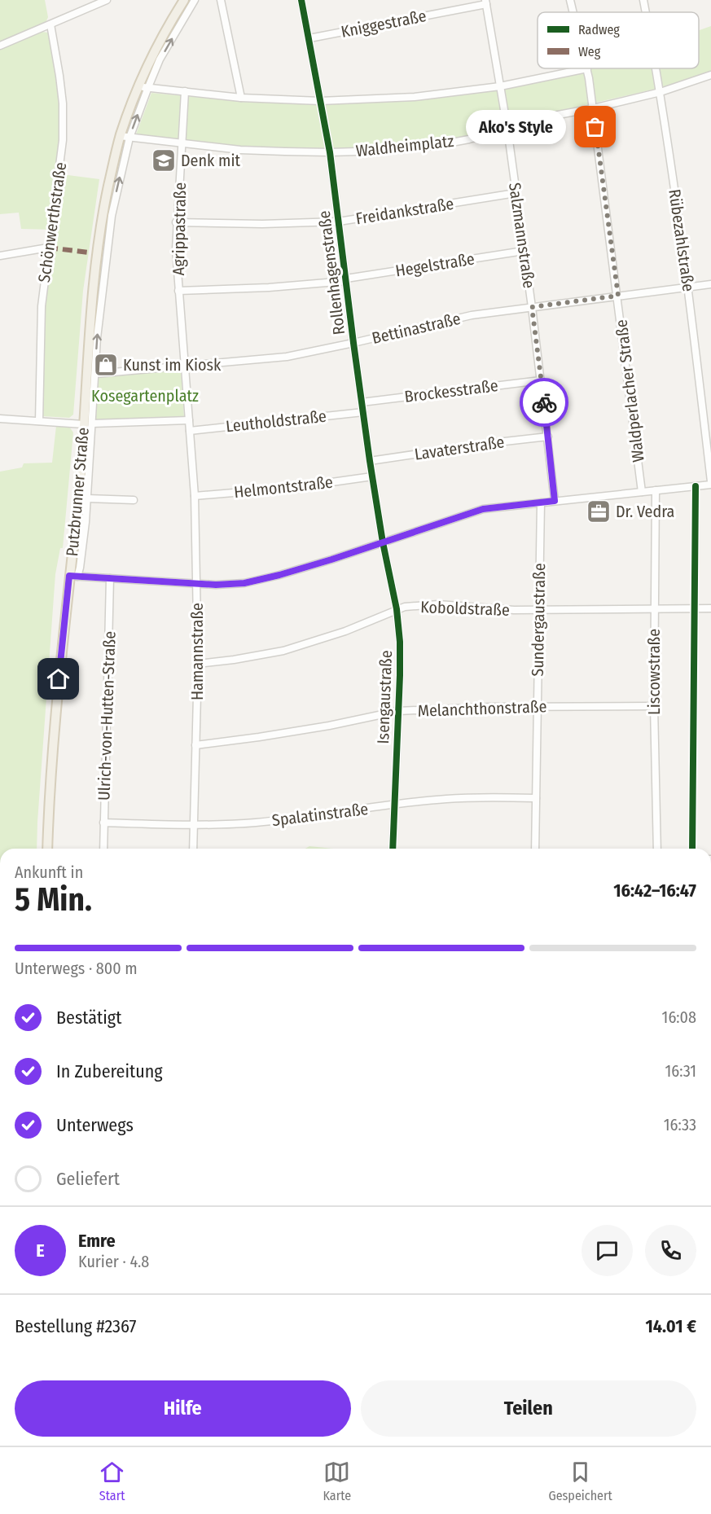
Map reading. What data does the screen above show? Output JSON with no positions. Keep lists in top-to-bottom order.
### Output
{
  "streets": {
    "main road": ["Putzbrunner Straße"],
    "street": [
      "Kniggestraße",
      "Waldheimplatz",
      "Freidankstraße",
      "Schönwerthstraße",
      "Agrippastraße",
      "Salzmannstraße",
      "Rübezahlstraße",
      "Hegelstraße",
      "Rollenhagenstraße",
      "Bettinastraße",
      "Brockesstraße",
      "Waldperlacher Straße",
      "Leutholdstraße",
      "Lavaterstraße",
      "Helmontstraße",
      "Koboldstraße",
      "Sundergaustraße",
      "Hamannstraße",
      "Liscowstraße",
      "Isengaustraße",
      "Melanchthonstraße",
      "Ulrich-von-Hutten-Straße",
      "Spalatinstraße"
    ]
  },
  "crossings": [
    ["Kniggestraße", "Salzmannstraße"],
    ["Kniggestraße", "Rollenhagenstraße"],
    ["Waldheimplatz", "Agrippastraße"],
    ["Waldheimplatz", "Salzmannstraße"],
    ["Waldheimplatz", "Rübezahlstraße"],
    ["Waldheimplatz", "Rollenhagenstraße"],
    ["Waldheimplatz", "Waldperlacher Straße"],
    ["Waldheimplatz", "Putzbrunner Straße"],
    ["Freidankstraße", "Agrippastraße"],
    ["Freidankstraße", "Salzmannstraße"],
    ["Freidankstraße", "Rollenhagenstraße"],
    ["Agrippastraße", "Hegelstraße"],
    ["Agrippastraße", "Bettinastraße"],
    ["Salzmannstraße", "Hegelstraße"],
    ["Salzmannstraße", "Bettinastraße"],
    ["Salzmannstraße", "Brockesstraße"],
    ["Salzmannstraße", "Lavaterstraße"],
    ["Rübezahlstraße", "Bettinastraße"],
    ["Hegelstraße", "Rollenhagenstraße"],
    ["Rollenhagenstraße", "Bettinastraße"],
    ["Rollenhagenstraße", "Brockesstraße"],
    ["Rollenhagenstraße", "Leutholdstraße"],
    ["Rollenhagenstraße", "Lavaterstraße"],
    ["Rollenhagenstraße", "Helmontstraße"],
    ["Rollenhagenstraße", "Isengaustraße"],
    ["Bettinastraße", "Waldperlacher Straße"],
    ["Leutholdstraße", "Hamannstraße"],
    ["Helmontstraße", "Hamannstraße"],
    ["Koboldstraße", "Sundergaustraße"],
    ["Koboldstraße", "Hamannstraße"],
    ["Koboldstraße", "Liscowstraße"],
    ["Koboldstraße", "Isengaustraße"],
    ["Sundergaustraße", "Melanchthonstraße"],
    ["Sundergaustraße", "Spalatinstraße"],
    ["Hamannstraße", "Melanchthonstraße"],
    ["Hamannstraße", "Spalatinstraße"],
    ["Liscowstraße", "Melanchthonstraße"],
    ["Isengaustraße", "Melanchthonstraße"],
    ["Isengaustraße", "Spalatinstraße"],
    ["Ulrich-von-Hutten-Straße", "Spalatinstraße"]
  ],
  "parks": ["Kosegartenplatz"],
  "places": {
    "other": ["Ako's Style"],
    "school or university": ["Denk mit"],
    "shop": ["Kunst im Kiosk"],
    "office": ["Dr. Vedra"]
  },
  "legend": ["Radweg", "Weg"],
  "page": {
    "bubble": "Ako's Style",
    "heading": ["5 Min.", "Ankunft in", "16:42–16:47"],
    "panel": [
      "Emre",
      "Kurier · 4.8",
      "Bestellung #2367",
      "14.01 €"
    ],
    "bar": "Unterwegs · 800 m",
    "list": [
      ["Bestätigt", "16:08"],
      ["In Zubereitung", "16:31"],
      ["Unterwegs", "16:33"],
      "Geliefert"
    ],
    "round": "E",
    "buttons": ["Hilfe", "Teilen"],
    "tabs": ["Start", "Karte", "Gespeichert"]
  }
}
